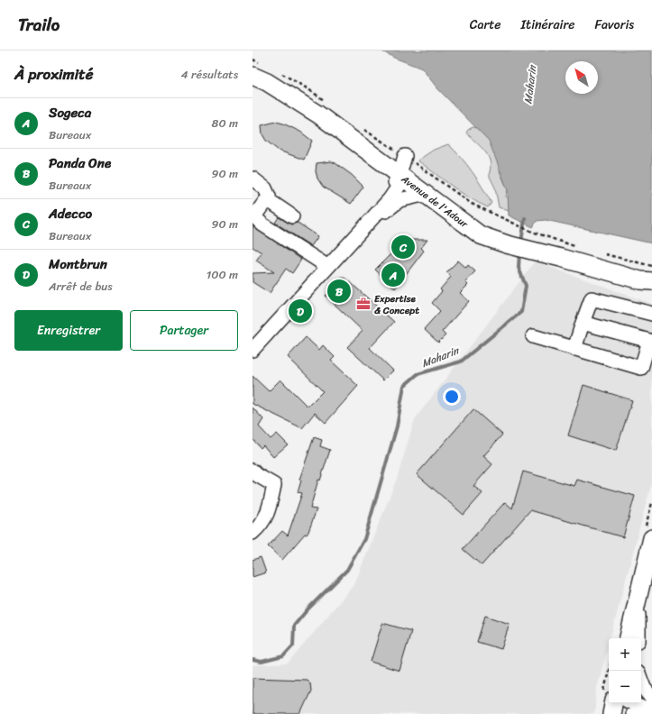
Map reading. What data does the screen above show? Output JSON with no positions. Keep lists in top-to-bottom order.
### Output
{
  "streets": {
    "main road": ["Avenue de l'Adour"]
  },
  "water": ["Maharin"],
  "places": {
    "office": ["Expertise & Concept"]
  },
  "north": "top left",
  "page": {
    "header": "Trailo",
    "nav": ["Carte", "Itinéraire", "Favoris"],
    "heading": ["À proximité", "4 résultats"],
    "list": [
      {
        "mark": "A",
        "name": "Sogeca",
        "note": "Bureaux",
        "value": "80 m"
      },
      {
        "mark": "B",
        "name": "Panda One",
        "note": "Bureaux",
        "value": "90 m"
      },
      {
        "mark": "C",
        "name": "Adecco",
        "note": "Bureaux",
        "value": "90 m"
      },
      {
        "mark": "D",
        "name": "Montbrun",
        "note": "Arrêt de bus",
        "value": "100 m"
      }
    ],
    "pins": [
      "C",
      "A",
      "B",
      "D"
    ],
    "buttons": ["Enregistrer", "Partager"],
    "map_buttons": ["+", "−"]
  }
}
